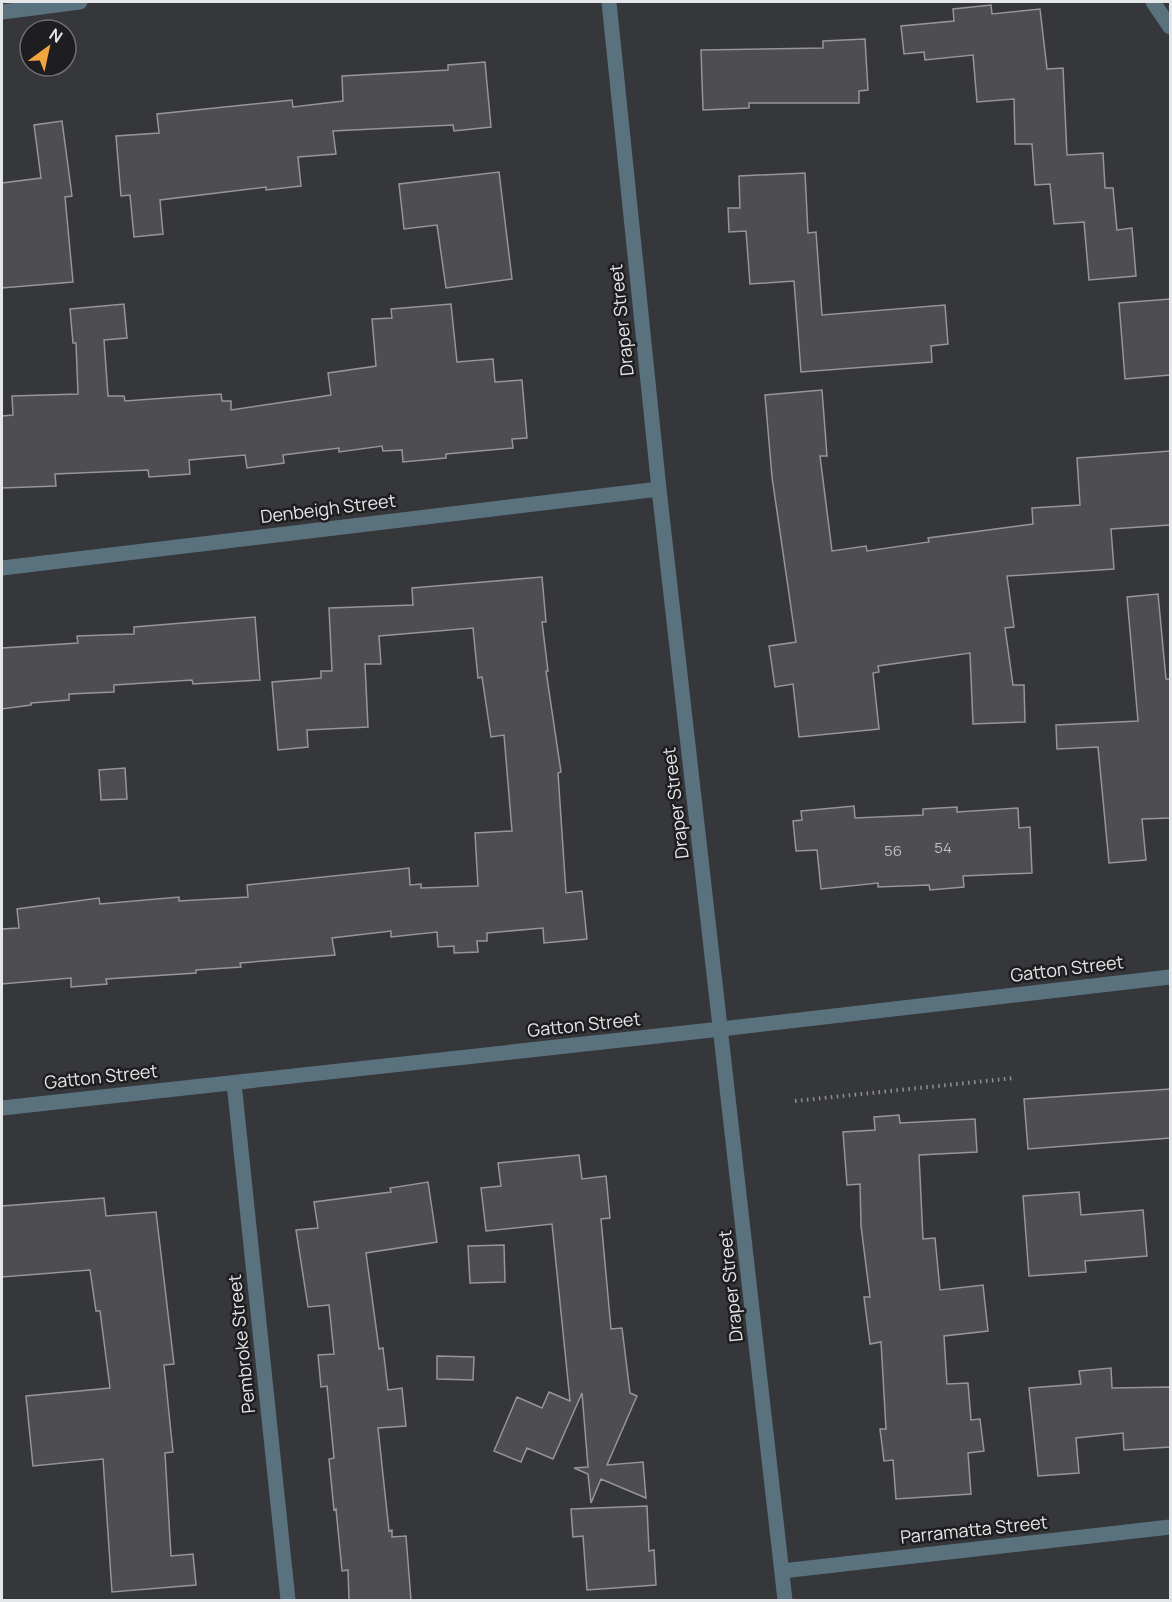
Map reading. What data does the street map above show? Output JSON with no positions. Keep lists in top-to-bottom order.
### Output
{
  "streets": {
    "street": [
      "Draper Street",
      "Denbeigh Street",
      "Gatton Street",
      "Pembroke Street",
      "Parramatta Street"
    ]
  },
  "crossings": [
    ["Draper Street", "Denbeigh Street"],
    ["Draper Street", "Gatton Street"],
    ["Draper Street", "Parramatta Street"],
    ["Gatton Street", "Pembroke Street"]
  ],
  "house_numbers": ["54", "56"],
  "north": "top right"
}
